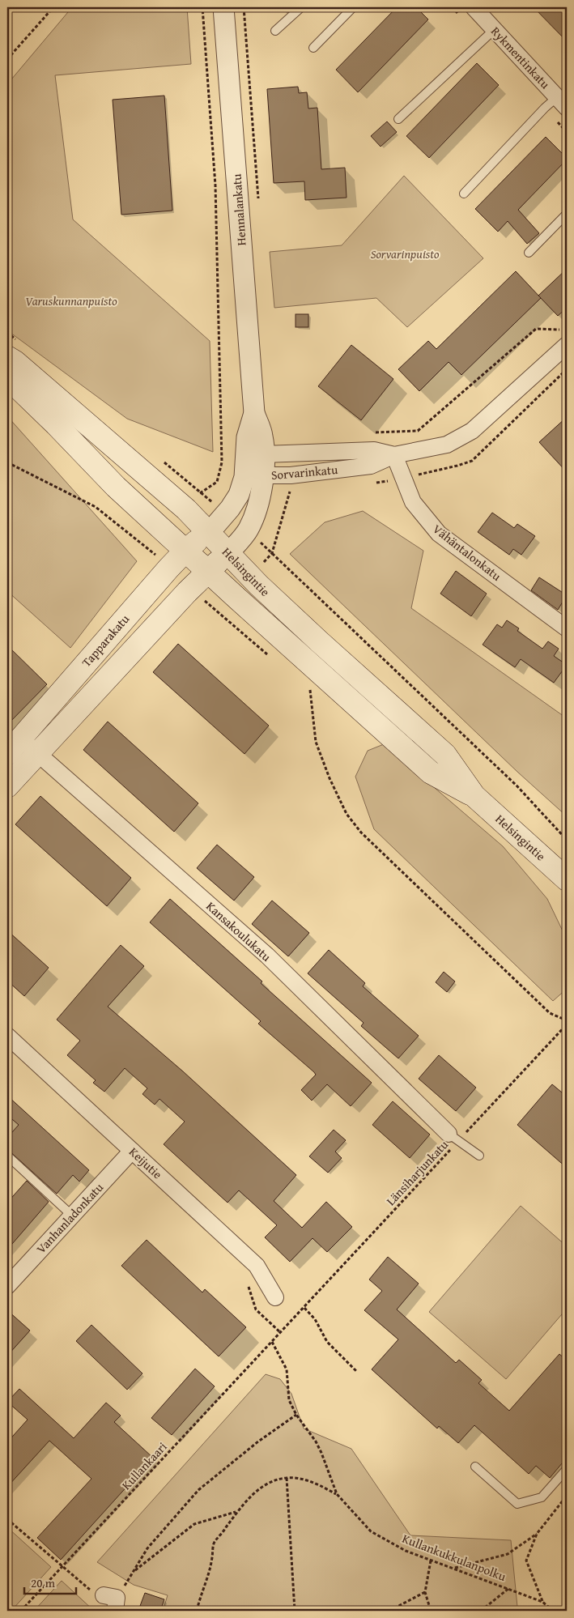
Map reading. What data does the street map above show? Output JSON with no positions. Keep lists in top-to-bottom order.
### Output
{
  "streets": {
    "main road": ["Hennalankatu", "Helsingintie", "Tapparakatu"],
    "street": [
      "Rykmentinkatu",
      "Sorvarinkatu",
      "Vähäntalonkatu",
      "Kansakoulukatu",
      "Keijutie",
      "Vanhanladonkatu"
    ],
    "path": ["Länsiharjunkatu", "Kullankaari", "Kullankukkulanpolku"]
  },
  "crossings": [
    ["Hennalankatu", "Sorvarinkatu"],
    ["Hennalankatu", "Helsingintie"],
    ["Hennalankatu", "Tapparakatu"],
    ["Sorvarinkatu", "Vähäntalonkatu"],
    ["Helsingintie", "Tapparakatu"],
    ["Tapparakatu", "Kansakoulukatu"],
    ["Kansakoulukatu", "Länsiharjunkatu"],
    ["Keijutie", "Vanhanladonkatu"],
    ["Länsiharjunkatu", "Kullankaari"],
    ["Kullankaari", "Kullankukkulanpolku"]
  ],
  "parks": ["Sorvarinpuisto", "Varuskunnanpuisto"],
  "scale_bar": "20 m"
}
